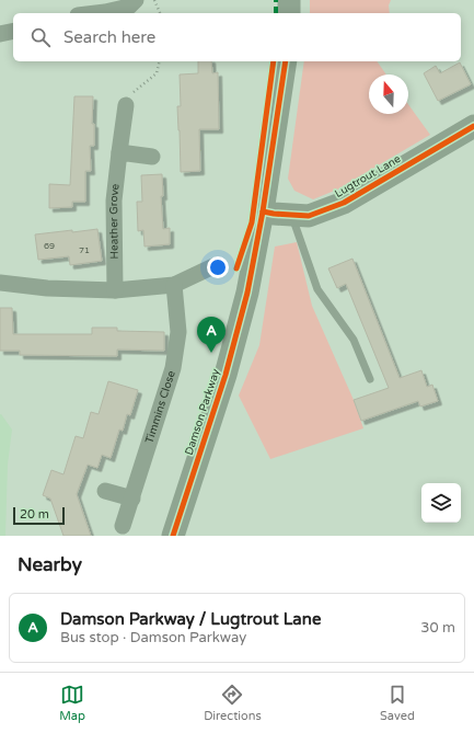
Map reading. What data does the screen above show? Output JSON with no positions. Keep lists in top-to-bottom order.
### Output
{
  "streets": {
    "street": [
      "Lugtrout Lane",
      "Heather Grove",
      "Timmins Close",
      "Damson Parkway"
    ]
  },
  "crossings": [
    ["Lugtrout Lane", "Damson Parkway"]
  ],
  "house_numbers": ["69", "71"],
  "scale_bar": "20 m",
  "north": "top",
  "page": {
    "search": "Search here",
    "pins": "A",
    "scale": "20 m",
    "heading": "Nearby",
    "list": [
      {
        "mark": "A",
        "name": "Damson Parkway / Lugtrout Lane",
        "note": "Bus stop · Damson Parkway",
        "value": "30 m"
      }
    ],
    "nav": ["Map", "Directions", "Saved"]
  }
}
